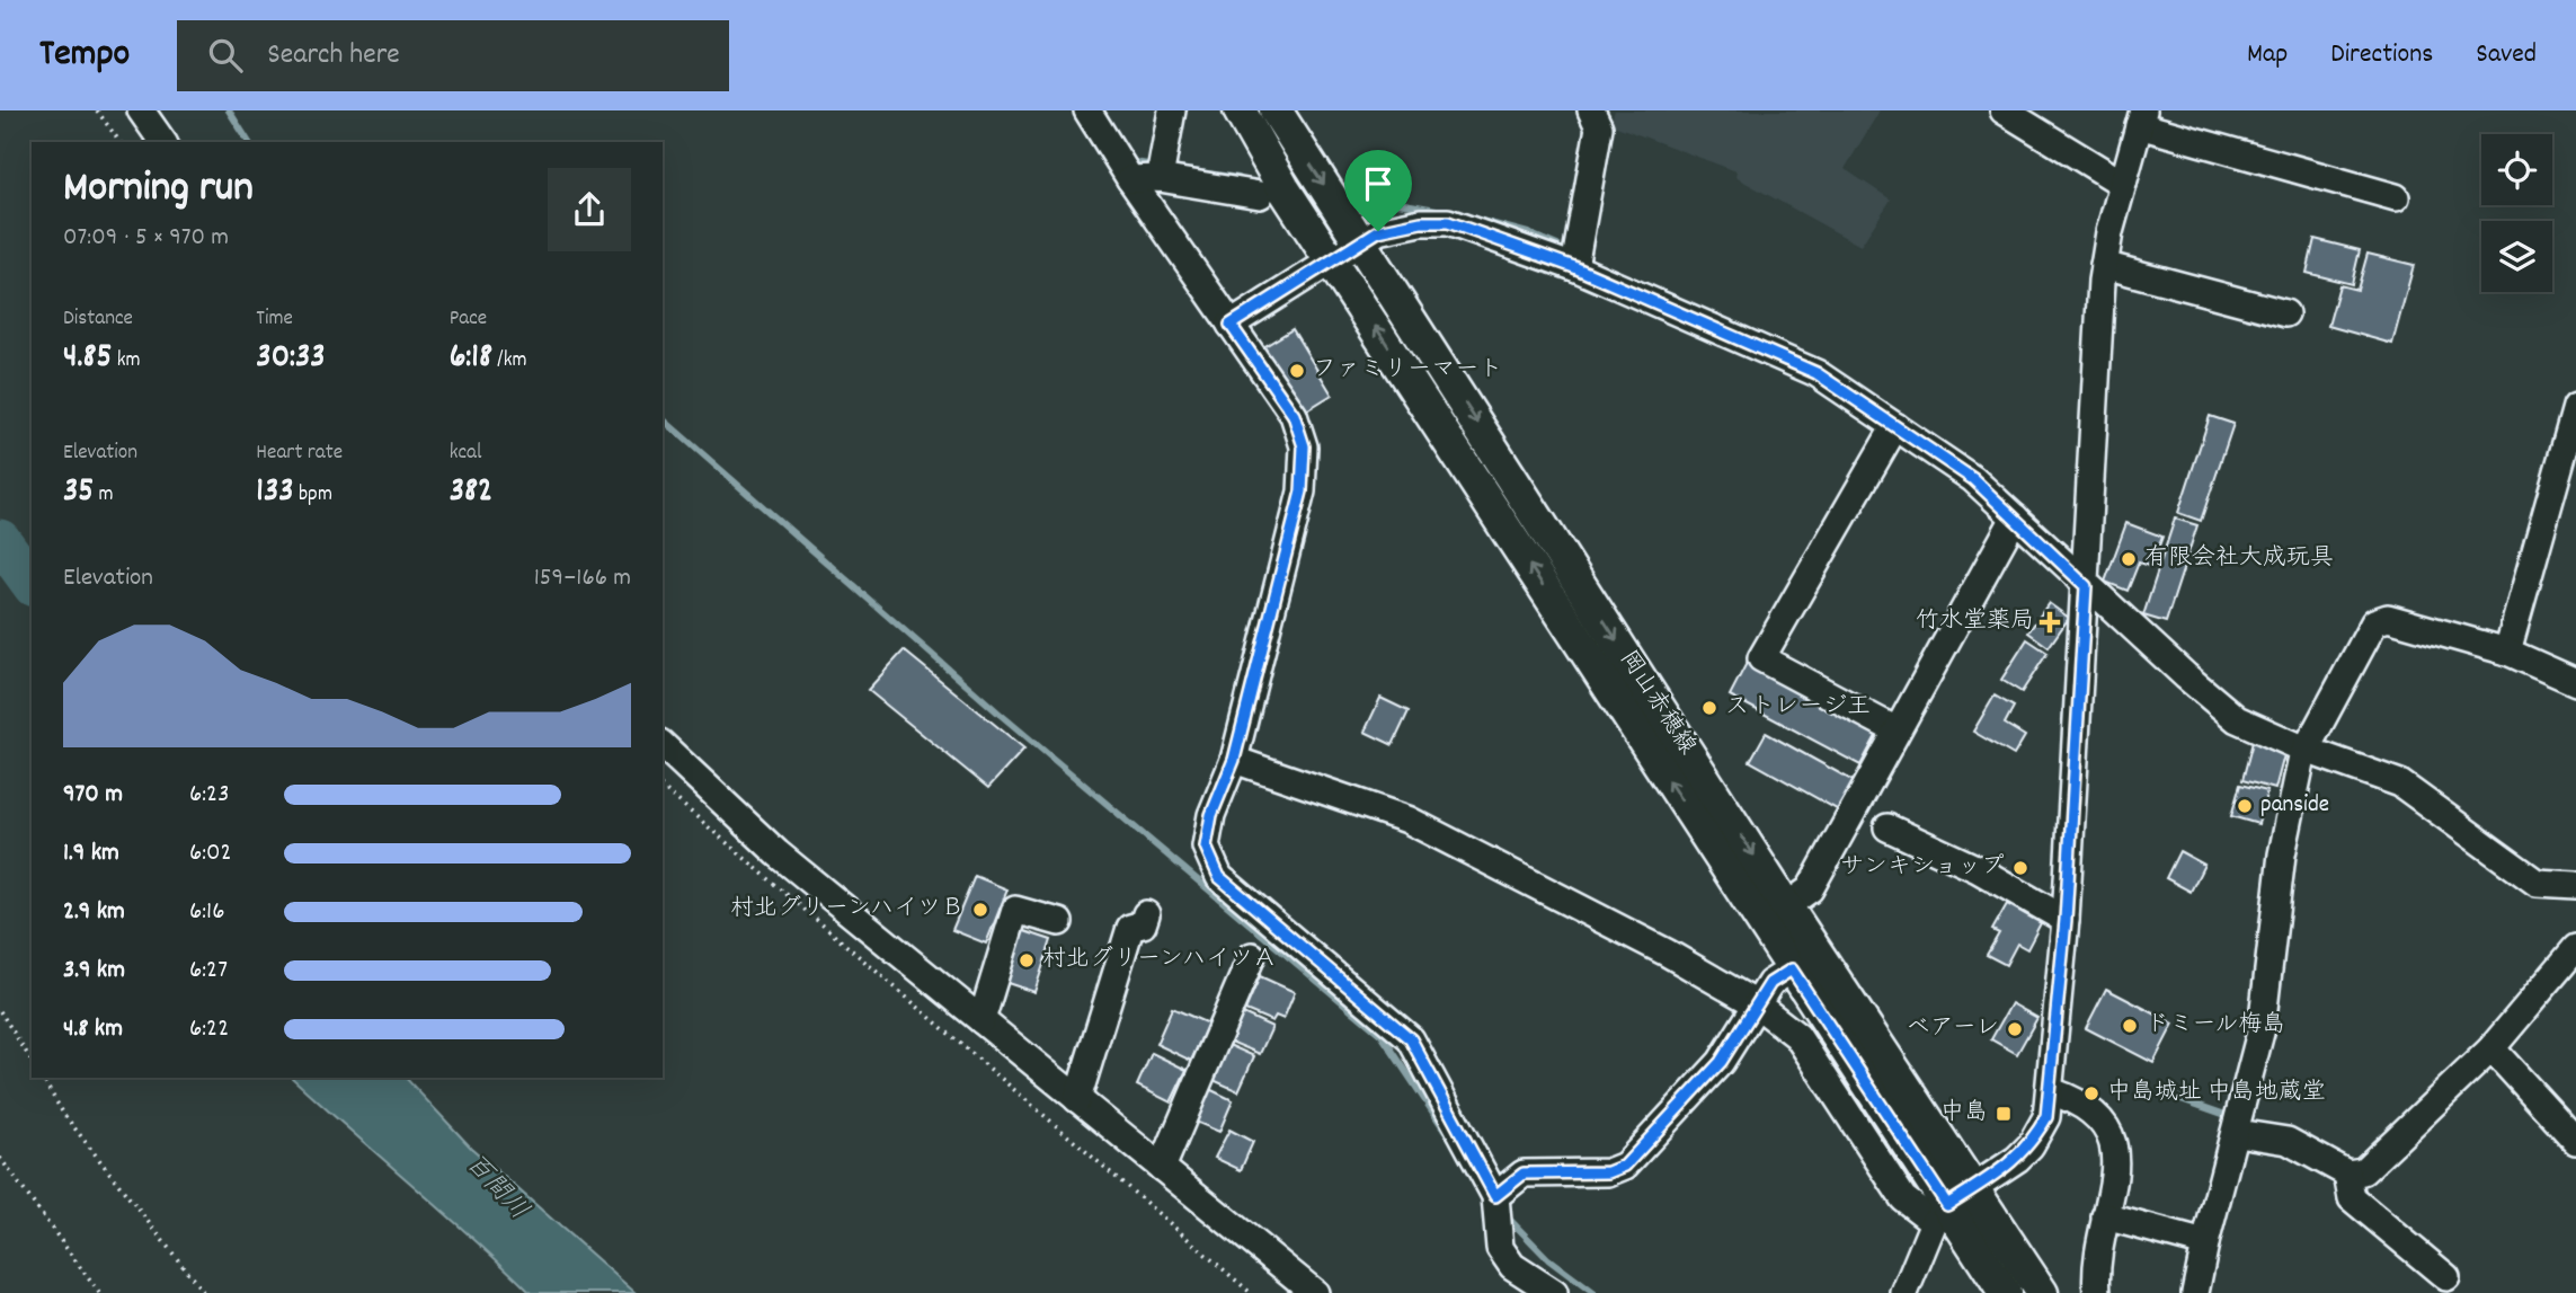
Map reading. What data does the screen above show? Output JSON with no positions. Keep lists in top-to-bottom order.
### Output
{
  "streets": {
    "main road": ["岡山赤穂線"]
  },
  "water": ["百間川"],
  "places": {
    "other": [
      "ファミリーマート",
      "有限会社大成玩具",
      "ストレージ王",
      "panside",
      "サンキショップ",
      "村北グリーンハイツＢ",
      "村北グリーンハイツＡ",
      "ドミール梅島",
      "ベアーレ",
      "中島城址 中島地蔵堂"
    ],
    "health": ["竹水堂薬局"],
    "transit": ["中島"]
  },
  "page": {
    "header": "Tempo",
    "search": "Search here",
    "nav": ["Map", "Directions", "Saved"],
    "heading": ["Morning run", "07:09 · 5 × 970 m"],
    "stats": [
      ["Distance", "4.85 km"],
      ["Time", "30:33"],
      ["Pace", "6:18 /km"],
      ["Elevation", "35 m"],
      ["Heart rate", "133 bpm"],
      ["kcal", "382"]
    ],
    "chart": ["Elevation", "159–166 m"],
    "list": [
      {
        "name": "970 m",
        "note": "6:23"
      },
      {
        "name": "1.9 km",
        "note": "6:02"
      },
      {
        "name": "2.9 km",
        "note": "6:16"
      },
      {
        "name": "3.9 km",
        "note": "6:27"
      },
      {
        "name": "4.8 km",
        "note": "6:22"
      }
    ]
  }
}
